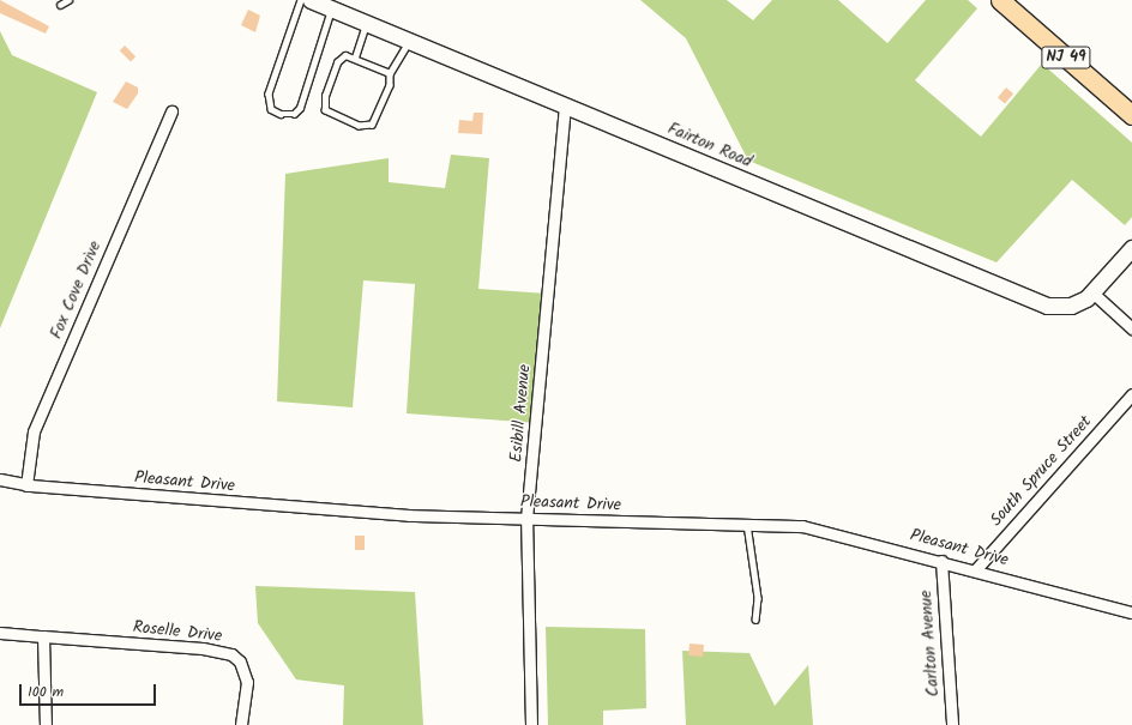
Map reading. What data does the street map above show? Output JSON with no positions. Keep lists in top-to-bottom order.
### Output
{
  "streets": {
    "highway": ["NJ 49"],
    "main road": ["Fairton Road"],
    "street": [
      "Fox Cove Drive",
      "Esibill Avenue",
      "South Spruce Street",
      "Pleasant Drive",
      "Roselle Drive",
      "Carlton Avenue"
    ]
  },
  "crossings": [
    ["Fairton Road", "Esibill Avenue"],
    ["Fox Cove Drive", "Pleasant Drive"],
    ["Esibill Avenue", "Pleasant Drive"],
    ["South Spruce Street", "Pleasant Drive"],
    ["Pleasant Drive", "Carlton Avenue"]
  ],
  "scale_bar": "100 m"
}
